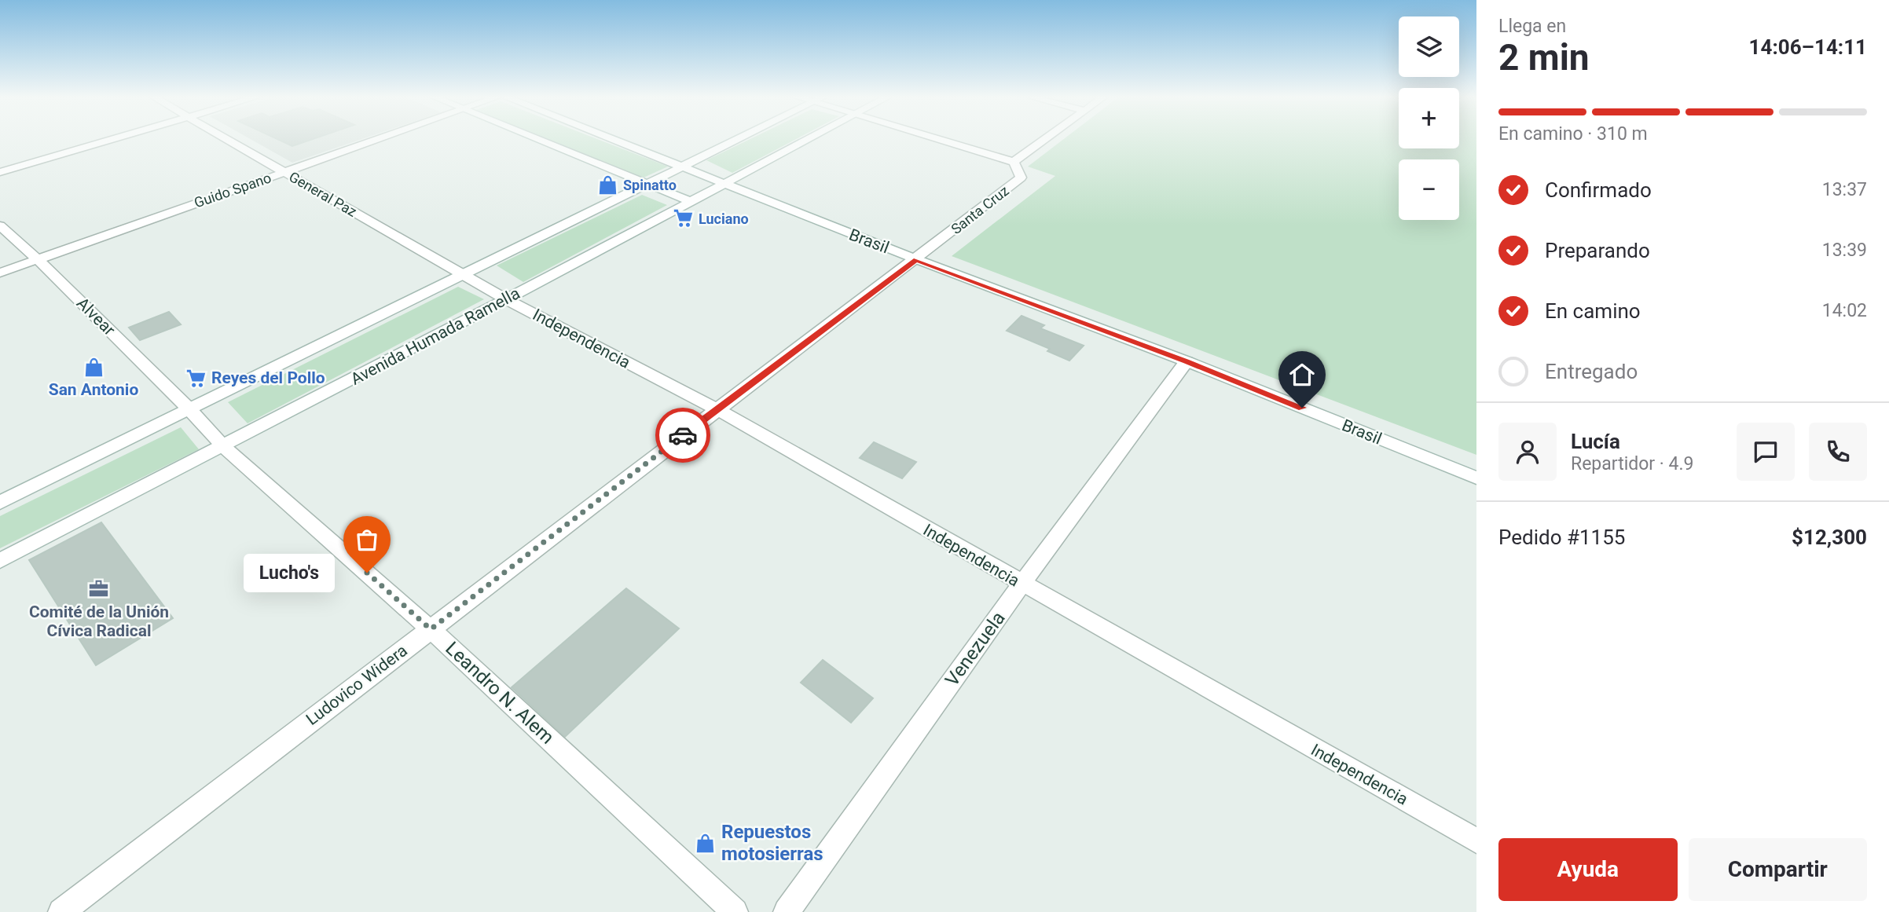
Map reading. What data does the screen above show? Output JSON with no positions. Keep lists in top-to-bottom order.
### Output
{
  "streets": {
    "street": [
      "Guido Spano",
      "General Paz",
      "Santa Cruz",
      "Brasil",
      "Alvear",
      "Avenida Humada Ramella",
      "Independencia",
      "Venezuela",
      "Ludovico Widera",
      "Leandro N. Alem"
    ]
  },
  "crossings": [
    ["Guido Spano", "General Paz"],
    ["Guido Spano", "Alvear"],
    ["General Paz", "Independencia"],
    ["Santa Cruz", "Brasil"],
    ["Santa Cruz", "Ludovico Widera"],
    ["Brasil", "Avenida Humada Ramella"],
    ["Brasil", "Venezuela"],
    ["Brasil", "Ludovico Widera"],
    ["Alvear", "Leandro N. Alem"],
    ["Avenida Humada Ramella", "Independencia"],
    ["Avenida Humada Ramella", "Leandro N. Alem"],
    ["Independencia", "Venezuela"],
    ["Independencia", "Ludovico Widera"],
    ["Ludovico Widera", "Leandro N. Alem"]
  ],
  "places": {
    "shop": ["Spinatto", "San Antonio", "Repuestos motosierras"],
    "supermarket": ["Luciano", "Reyes del Pollo"],
    "other": ["Lucho's"],
    "office": ["Comité de la Unión Cívica Radical"]
  },
  "page": {
    "heading": ["2 min", "Llega en", "14:06–14:11"],
    "panel": [
      "Lucía",
      "Repartidor · 4.9",
      "Pedido #1155",
      "$12,300"
    ],
    "map_buttons": ["+", "−"],
    "bar": "En camino · 310 m",
    "list": [
      ["Confirmado", "13:37"],
      ["Preparando", "13:39"],
      ["En camino", "14:02"],
      "Entregado"
    ],
    "bubble": "Lucho's",
    "buttons": ["Ayuda", "Compartir"]
  }
}
